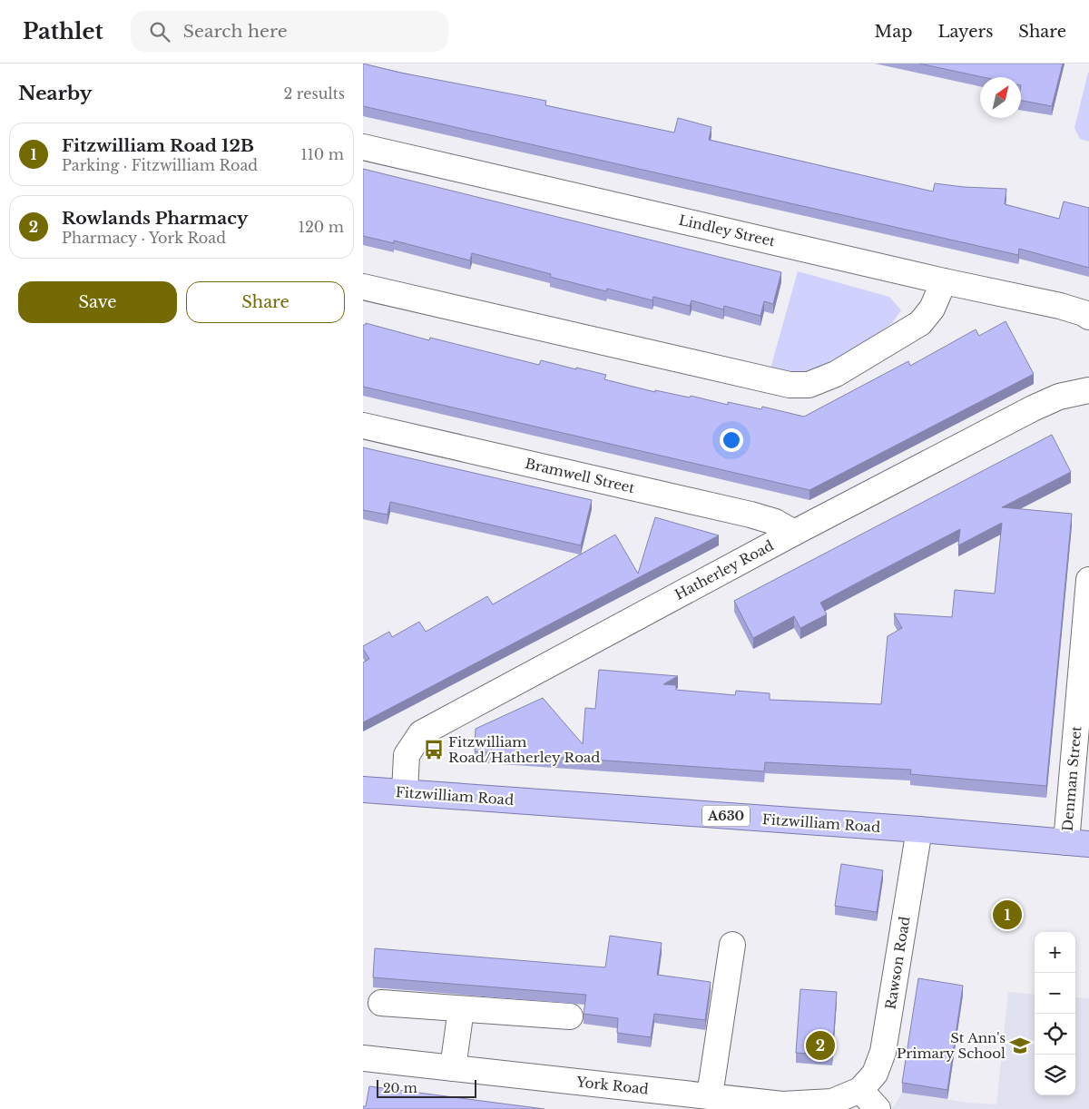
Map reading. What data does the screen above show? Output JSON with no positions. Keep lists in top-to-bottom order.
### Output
{
  "streets": {
    "main road": ["Fitzwilliam Road", "A630"],
    "street": [
      "Lindley Street",
      "Bramwell Street",
      "Hatherley Road",
      "Denman Street",
      "Rawson Road",
      "York Road"
    ]
  },
  "crossings": [
    ["Bramwell Street", "Hatherley Road"],
    ["Hatherley Road", "Fitzwilliam Road"],
    ["Denman Street", "Fitzwilliam Road"],
    ["Fitzwilliam Road", "Rawson Road"],
    ["Rawson Road", "York Road"]
  ],
  "places": {
    "bus stop": ["Fitzwilliam Road/Hatherley Road"],
    "school or university": ["St Ann's Primary School"]
  },
  "scale_bar": "20 m",
  "north": "top right",
  "page": {
    "header": "Pathlet",
    "search": "Search here",
    "nav": ["Map", "Layers", "Share"],
    "heading": ["Nearby", "2 results"],
    "list": [
      {
        "mark": "1",
        "name": "Fitzwilliam Road 12B",
        "note": "Parking · Fitzwilliam Road",
        "value": "110 m"
      },
      {
        "mark": "2",
        "name": "Rowlands Pharmacy",
        "note": "Pharmacy · York Road",
        "value": "120 m"
      }
    ],
    "buttons": ["Save", "Share"],
    "pins": ["1", "2"],
    "map_buttons": ["+", "−"],
    "scale": "20 m"
  }
}
